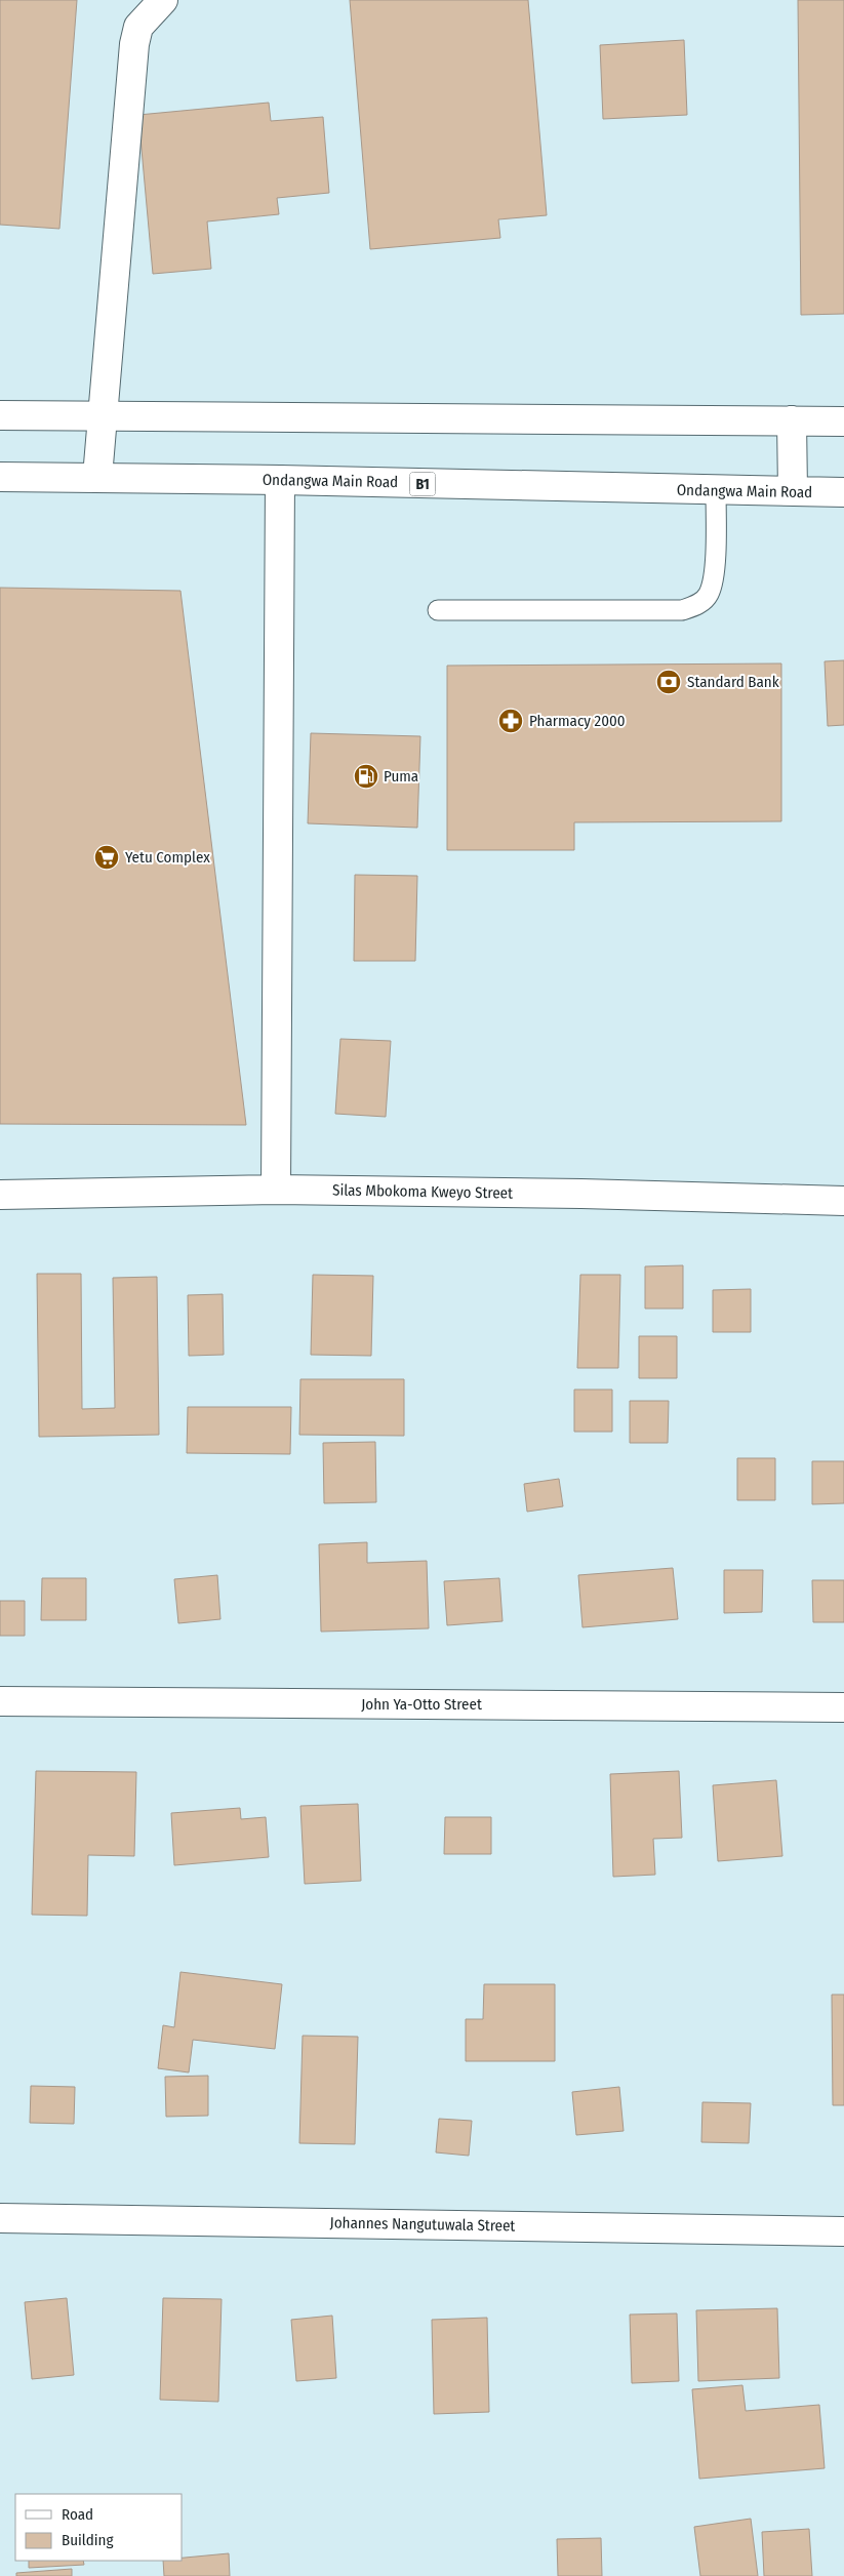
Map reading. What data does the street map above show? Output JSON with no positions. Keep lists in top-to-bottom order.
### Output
{
  "streets": {
    "street": [
      "Ondangwa Main Road",
      "B1",
      "Silas Mbokoma Kweyo Street",
      "John Ya-Otto Street",
      "Johannes Nangutuwala Street"
    ]
  },
  "places": {
    "bank": ["Standard Bank"],
    "pharmacy": ["Pharmacy 2000"],
    "fuel station": ["Puma"],
    "supermarket": ["Yetu Complex"]
  },
  "legend": ["Road", "Building"]
}
